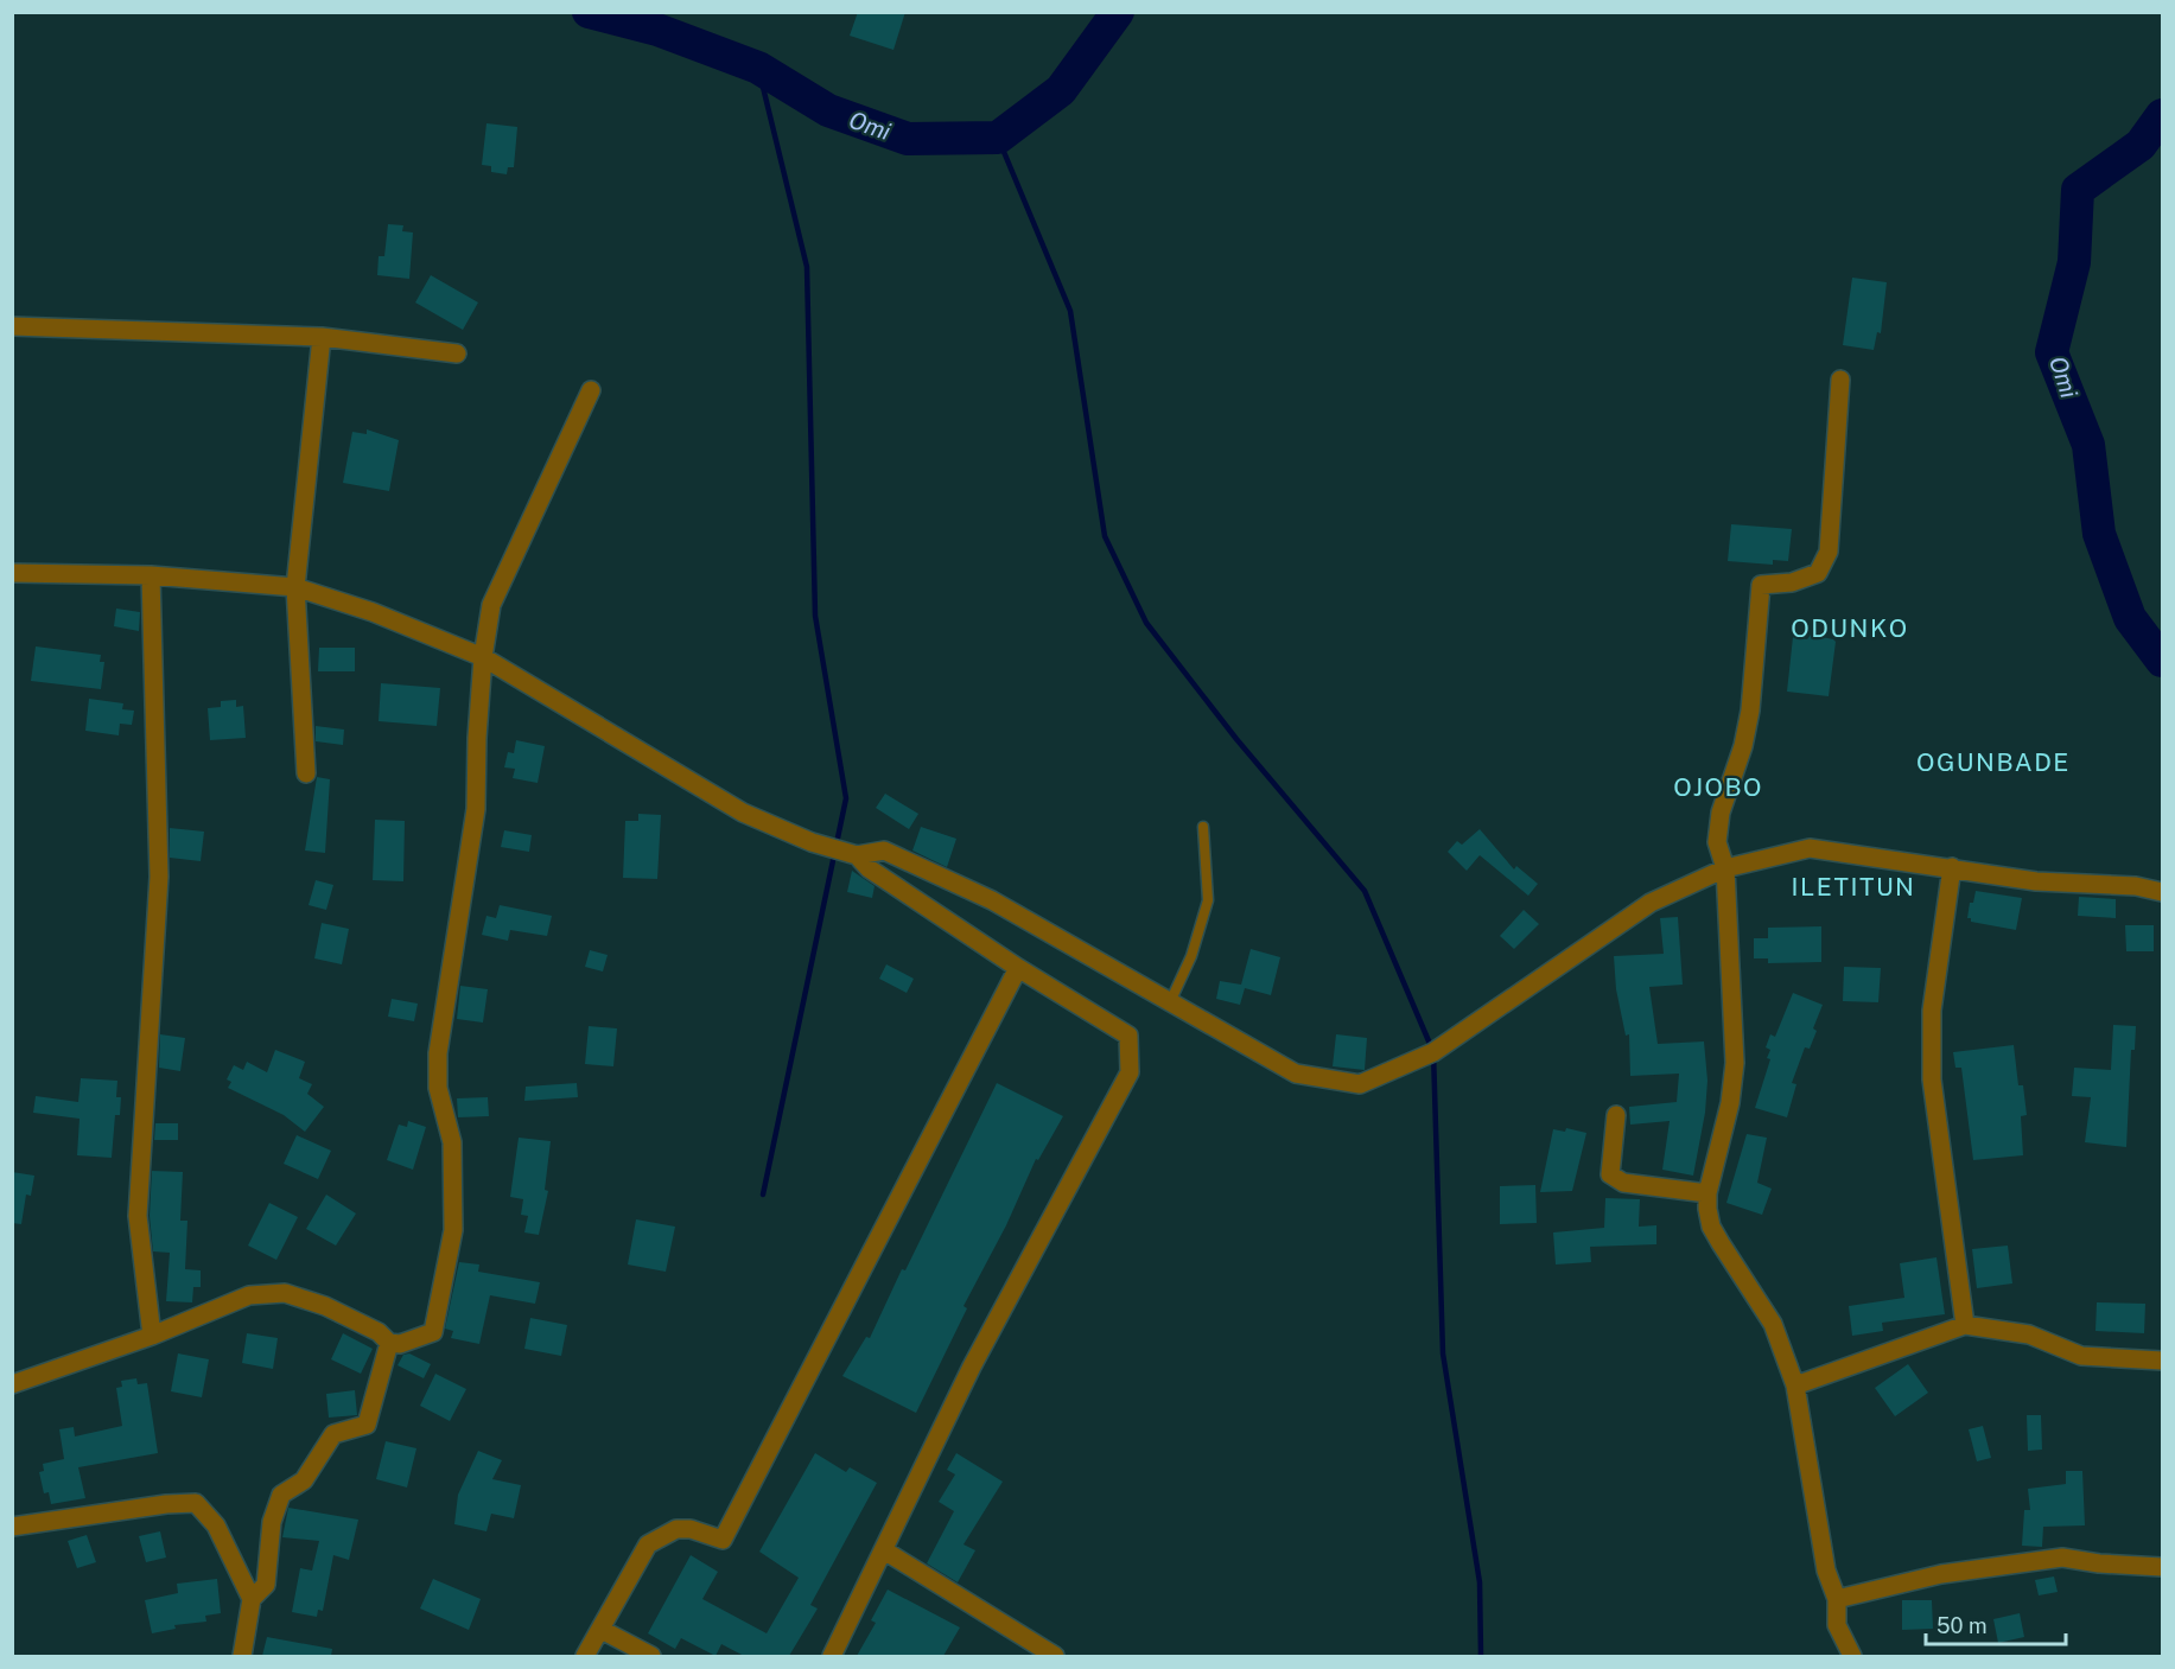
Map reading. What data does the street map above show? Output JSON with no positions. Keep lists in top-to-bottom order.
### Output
{
  "districts": [
    "ODUNKO",
    "OGUNBADE",
    "OJOBO",
    "ILETITUN"
  ],
  "water": ["Omi"],
  "scale_bar": "50 m"
}
